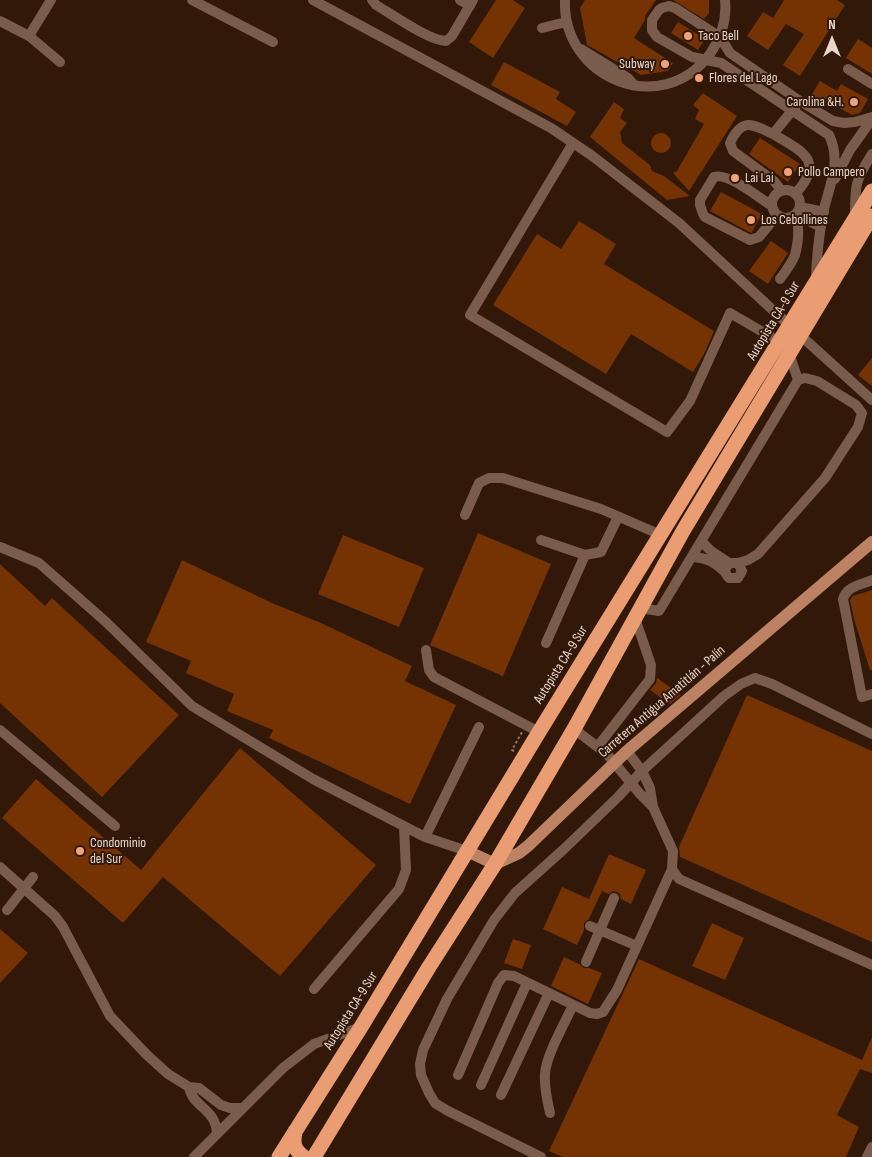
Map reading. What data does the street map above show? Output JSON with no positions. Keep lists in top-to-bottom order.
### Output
{
  "streets": {
    "highway": ["Autopista CA-9 Sur"],
    "main road": ["Carretera Antigua Amatitlán - Palín"]
  },
  "crossings": [
    ["Autopista CA-9 Sur", "Carretera Antigua Amatitlán - Palín"]
  ],
  "places": [
    "Taco Bell",
    "Subway",
    "Flores del Lago",
    "Carolina &H.",
    "Pollo Campero",
    "Lai Lai",
    "Los Cebollines",
    "Condominio del Sur"
  ],
  "north": "top"
}
